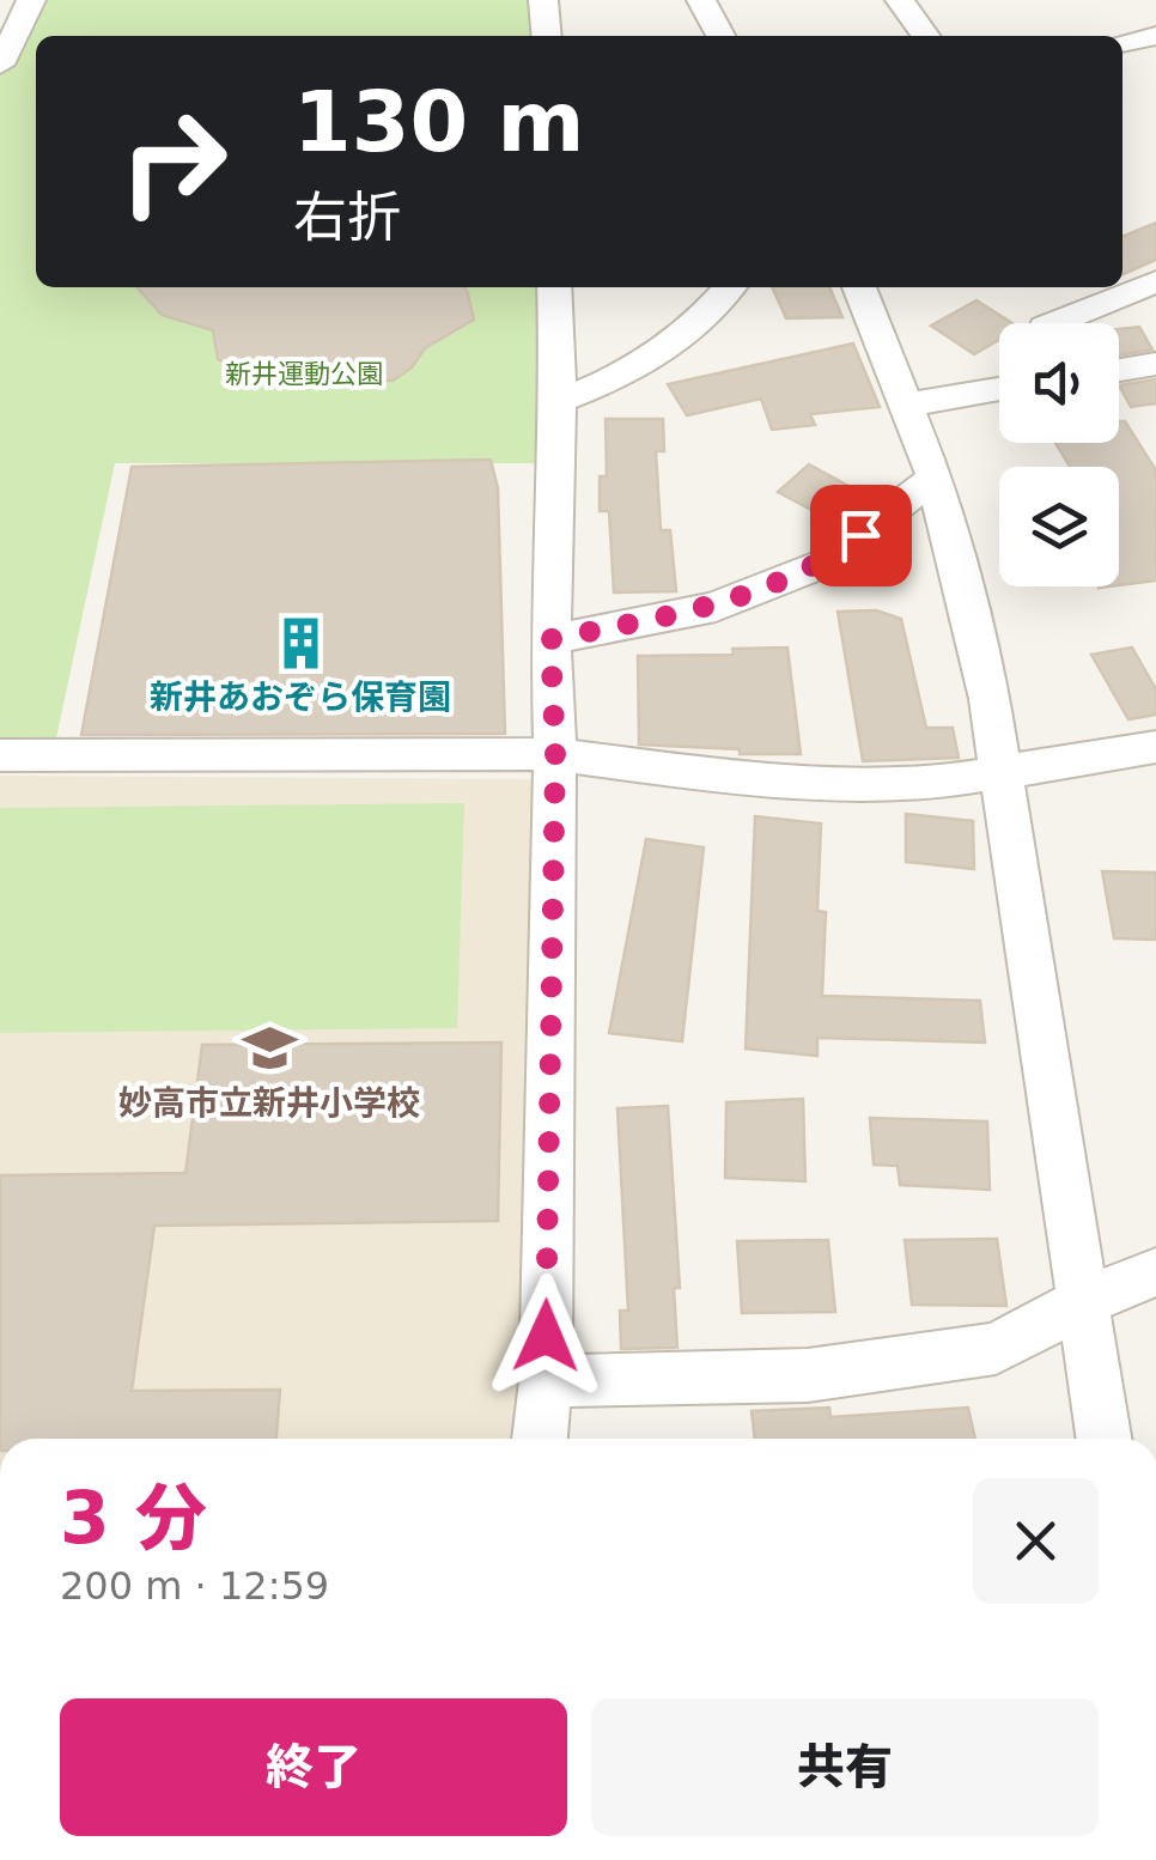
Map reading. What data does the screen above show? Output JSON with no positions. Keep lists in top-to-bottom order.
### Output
{
  "parks": ["新井運動公園"],
  "places": {
    "building": ["新井あおぞら保育園"],
    "school or university": ["妙高市立新井小学校"]
  },
  "page": {
    "turn": ["130 m", "右折"],
    "heading": ["3 分", "200 m · 12:59"],
    "buttons": ["終了", "共有"]
  }
}
